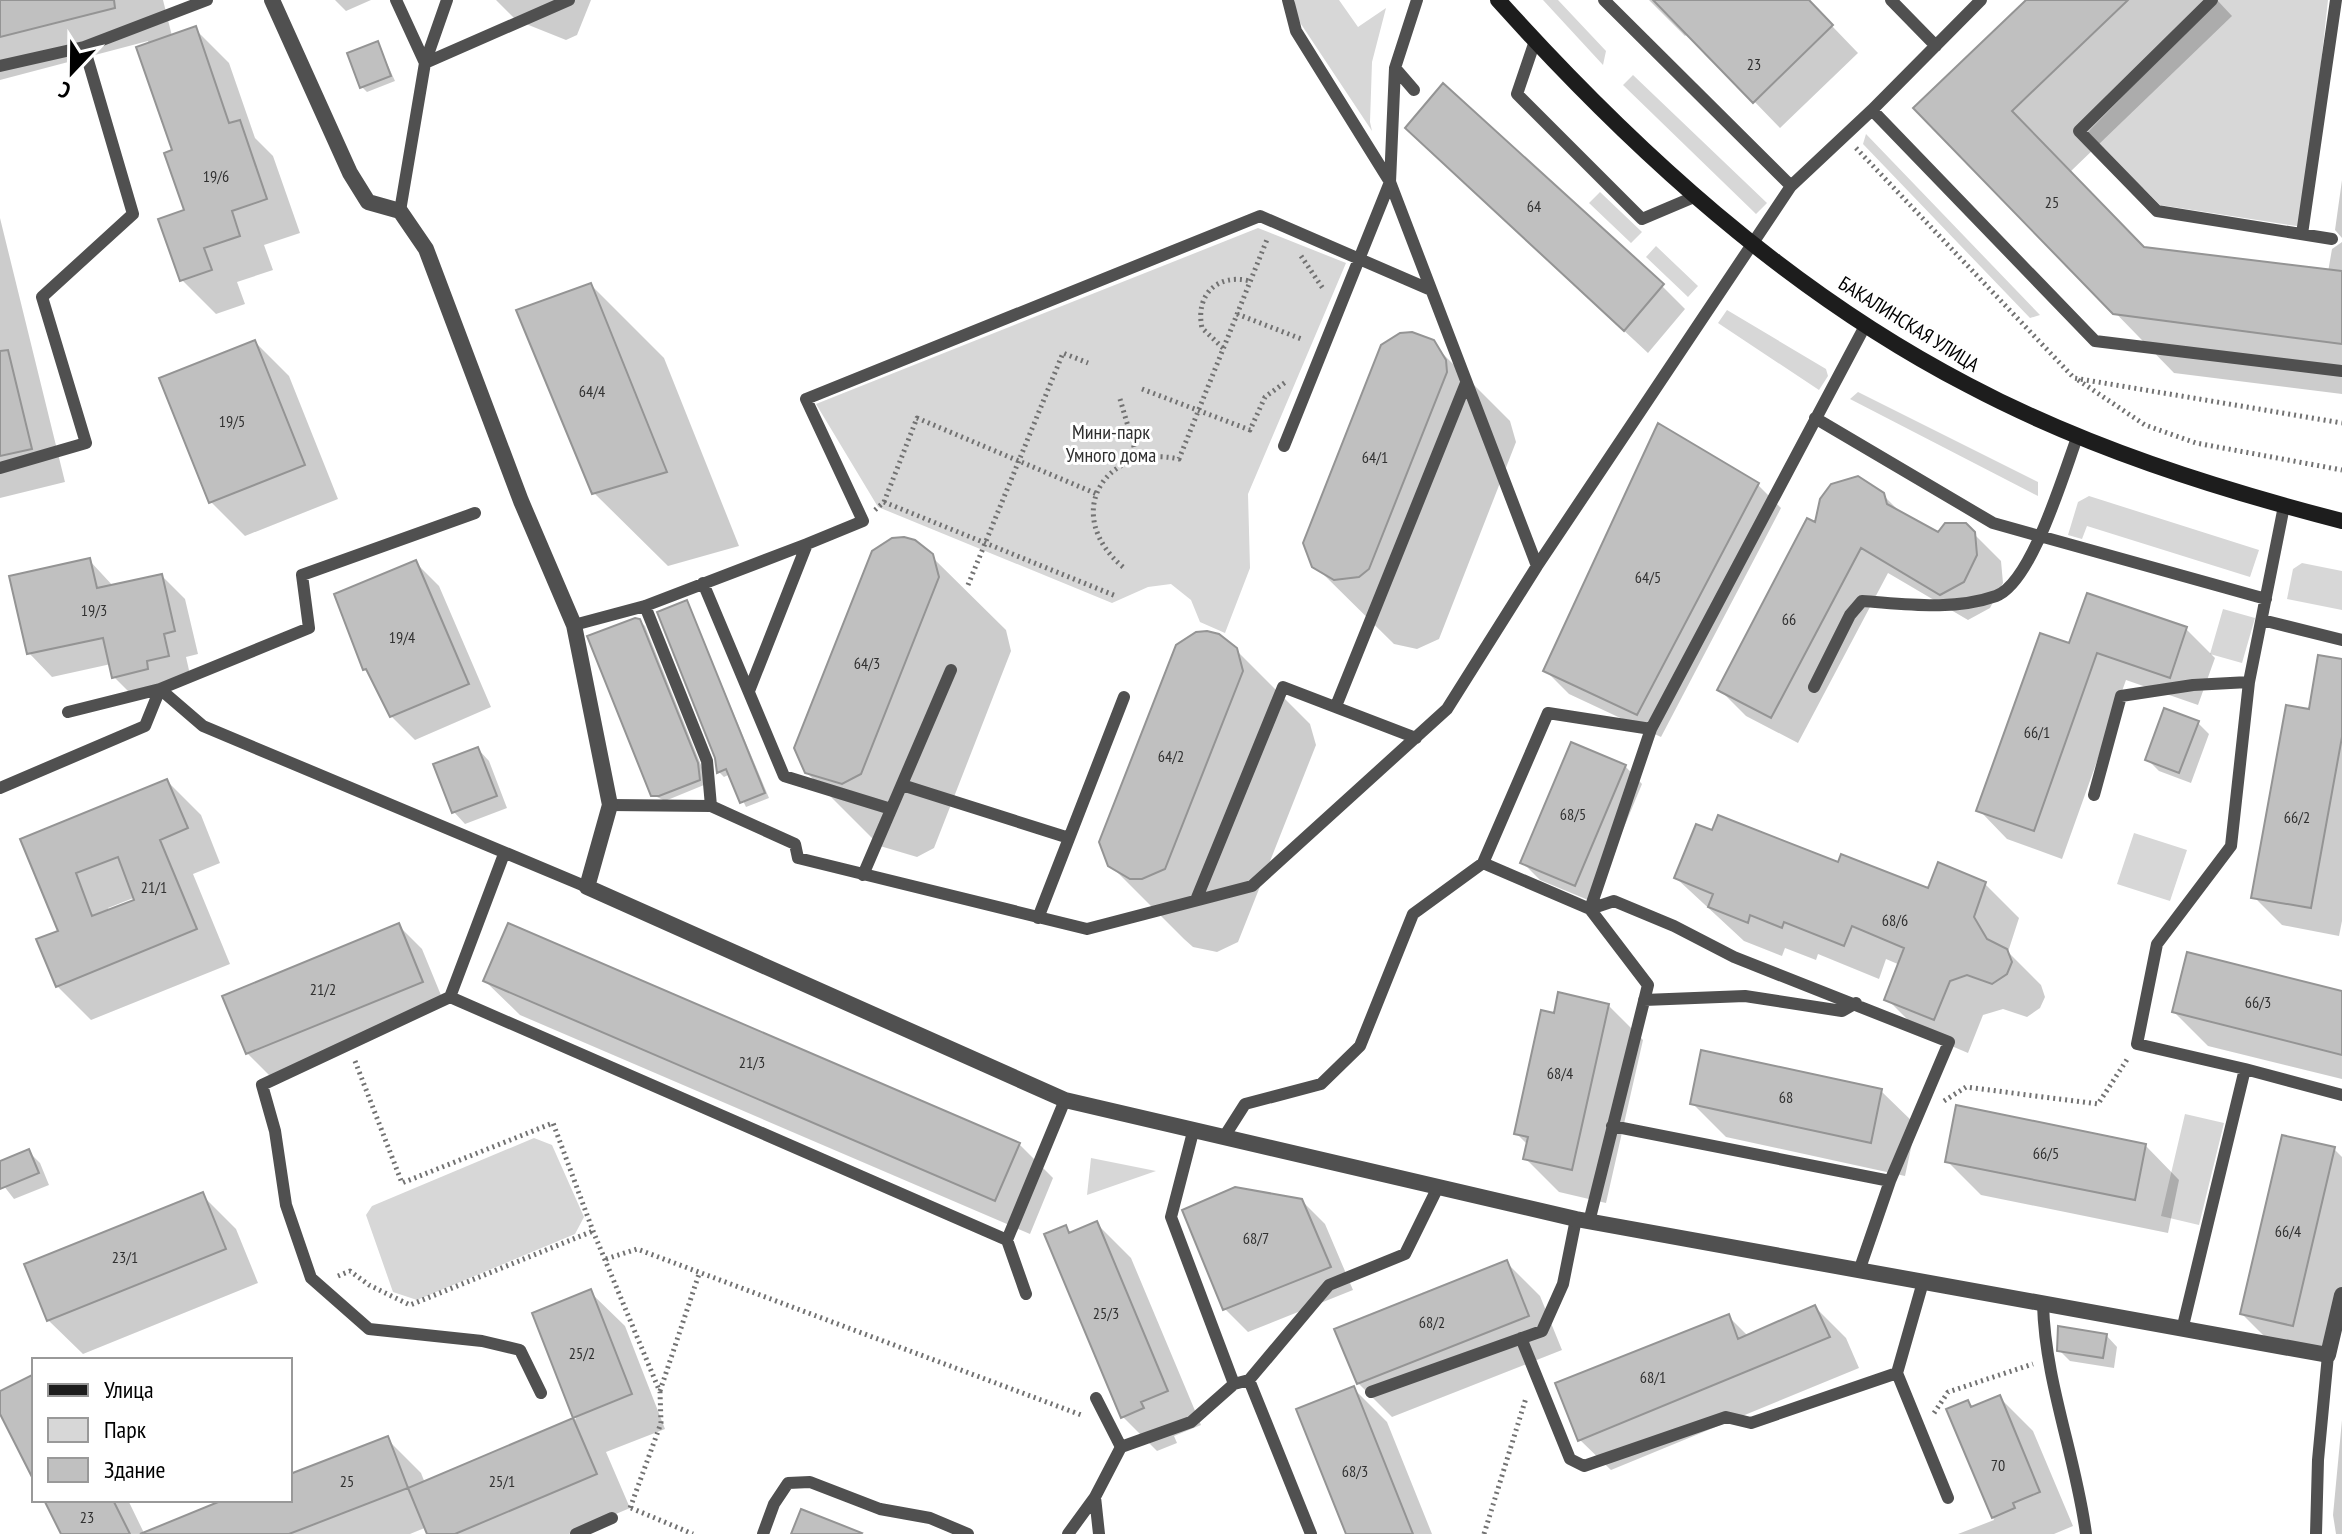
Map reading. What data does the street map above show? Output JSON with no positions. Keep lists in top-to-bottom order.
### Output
{
  "streets": {
    "main road": ["БАКАЛИНСКАЯ УЛИЦА"]
  },
  "parks": ["Мини-парк Умного дома"],
  "house_numbers": [
    "23",
    "19/6",
    "25",
    "64",
    "64/4",
    "19/5",
    "64/1",
    "64/5",
    "19/3",
    "66",
    "19/4",
    "64/3",
    "66/1",
    "64/2",
    "68/5",
    "66/2",
    "21/1",
    "68/6",
    "21/2",
    "66/3",
    "21/3",
    "68/4",
    "68",
    "66/5",
    "66/4",
    "68/7",
    "23/1",
    "25/3",
    "68/2",
    "25/2",
    "68/1",
    "70",
    "68/3",
    "25",
    "25/1",
    "23"
  ],
  "legend": ["Улица", "Парк", "Здание"],
  "north": "bottom"
}
